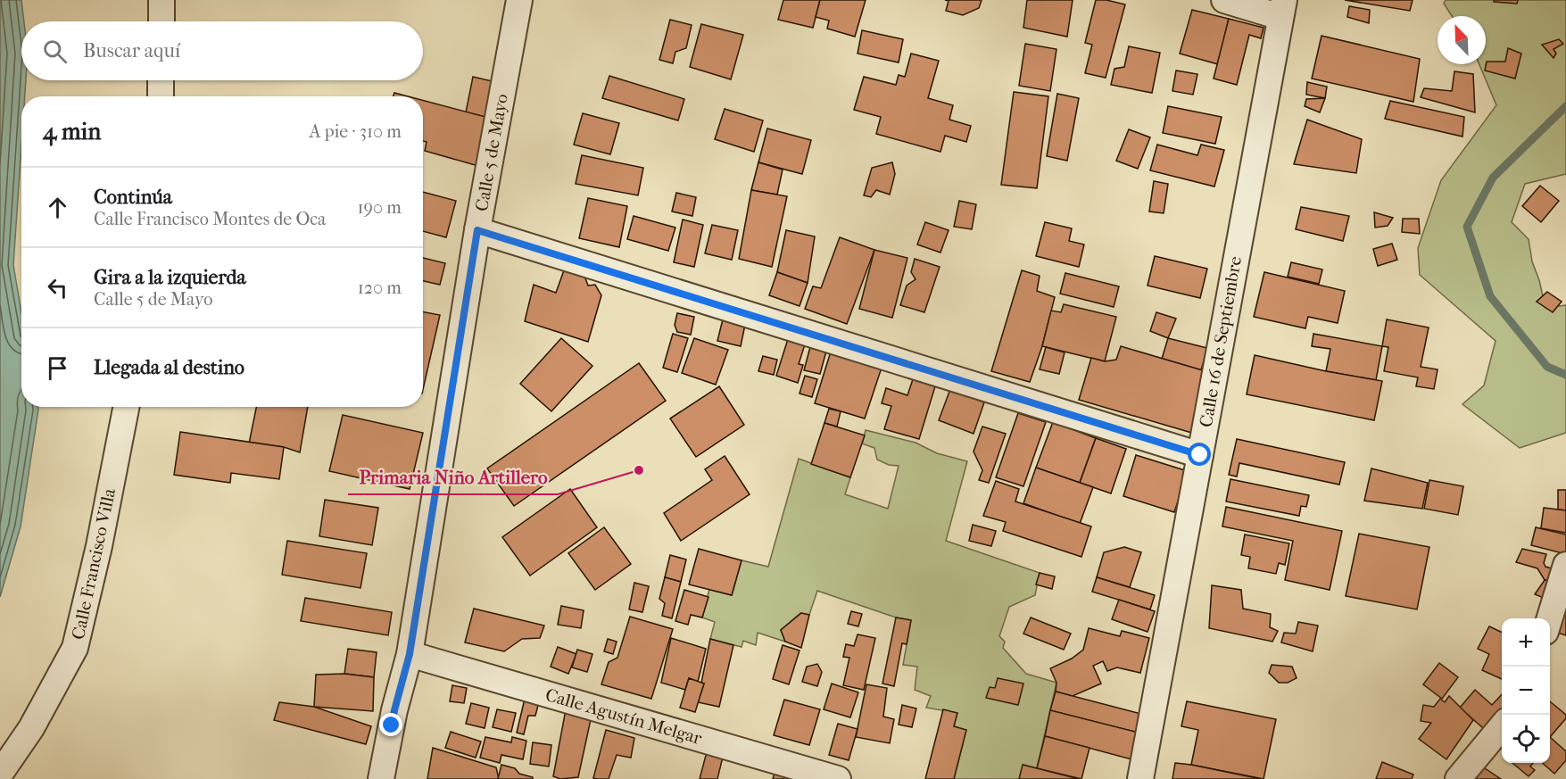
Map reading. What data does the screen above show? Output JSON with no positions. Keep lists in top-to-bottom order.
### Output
{
  "streets": {
    "street": [
      "Calle 5 de Mayo",
      "Calle 16 de Septiembre",
      "Calle Francisco Villa",
      "Calle Agustín Melgar"
    ]
  },
  "crossings": [
    ["Calle 5 de Mayo", "Calle Agustín Melgar"]
  ],
  "places": ["Primaria Niño Artillero"],
  "north": "top left",
  "page": {
    "search": "Buscar aquí",
    "heading": ["4 min", "A pie · 310 m"],
    "list": [
      ["Continúa", "Calle Francisco Montes de Oca", "190 m"],
      ["Gira a la izquierda", "Calle 5 de Mayo", "120 m"],
      "Llegada al destino"
    ],
    "map_buttons": ["+", "−"]
  }
}
